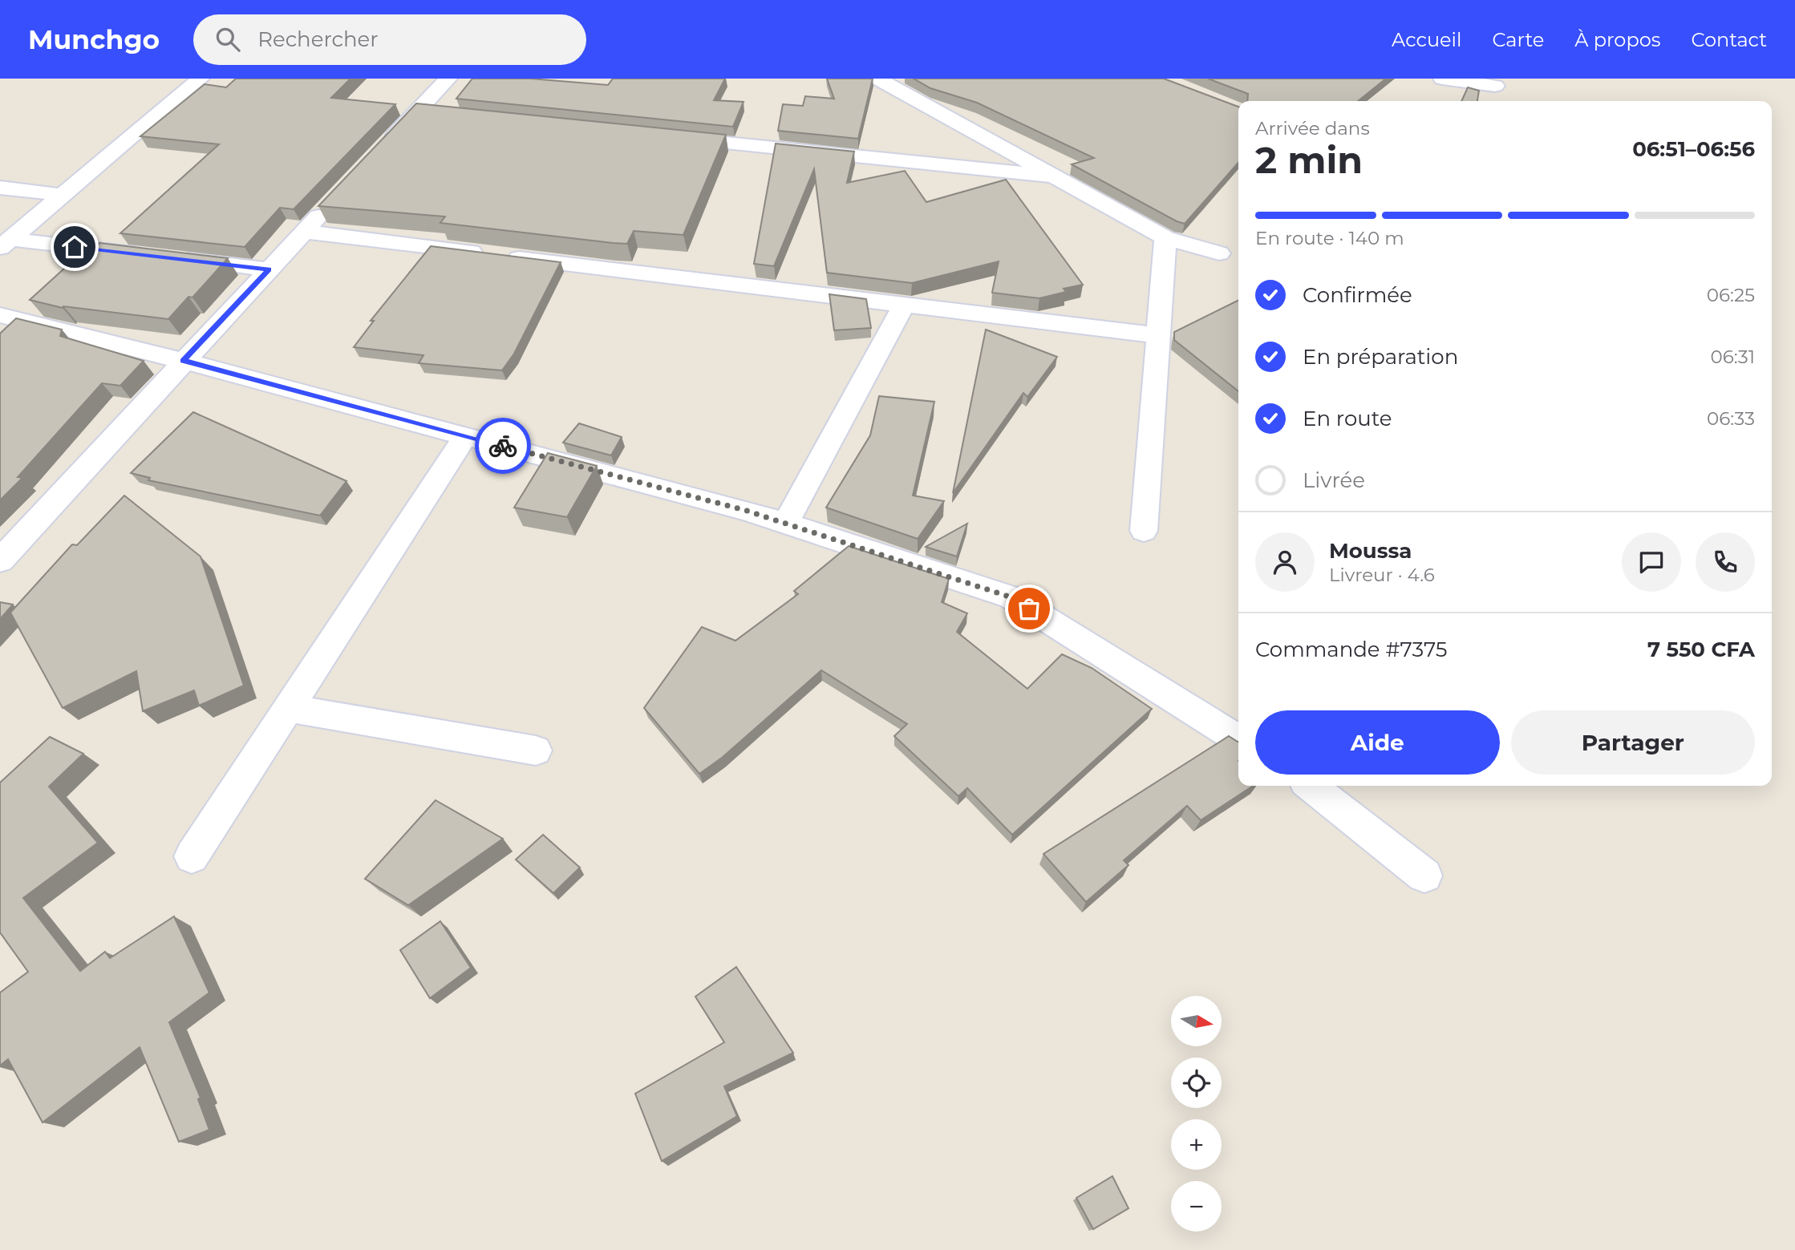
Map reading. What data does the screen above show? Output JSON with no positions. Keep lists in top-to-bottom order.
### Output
{
  "north": "right",
  "page": {
    "header": "Munchgo",
    "search": "Rechercher",
    "nav": [
      "Accueil",
      "Carte",
      "À propos",
      "Contact"
    ],
    "heading": ["2 min", "Arrivée dans", "06:51–06:56"],
    "panel": [
      "Moussa",
      "Livreur · 4.6",
      "Commande #7375",
      "7 550 CFA"
    ],
    "bar": "En route · 140 m",
    "list": [
      ["Confirmée", "06:25"],
      ["En préparation", "06:31"],
      ["En route", "06:33"],
      "Livrée"
    ],
    "buttons": ["Aide", "Partager"],
    "map_buttons": ["+", "−"]
  }
}
